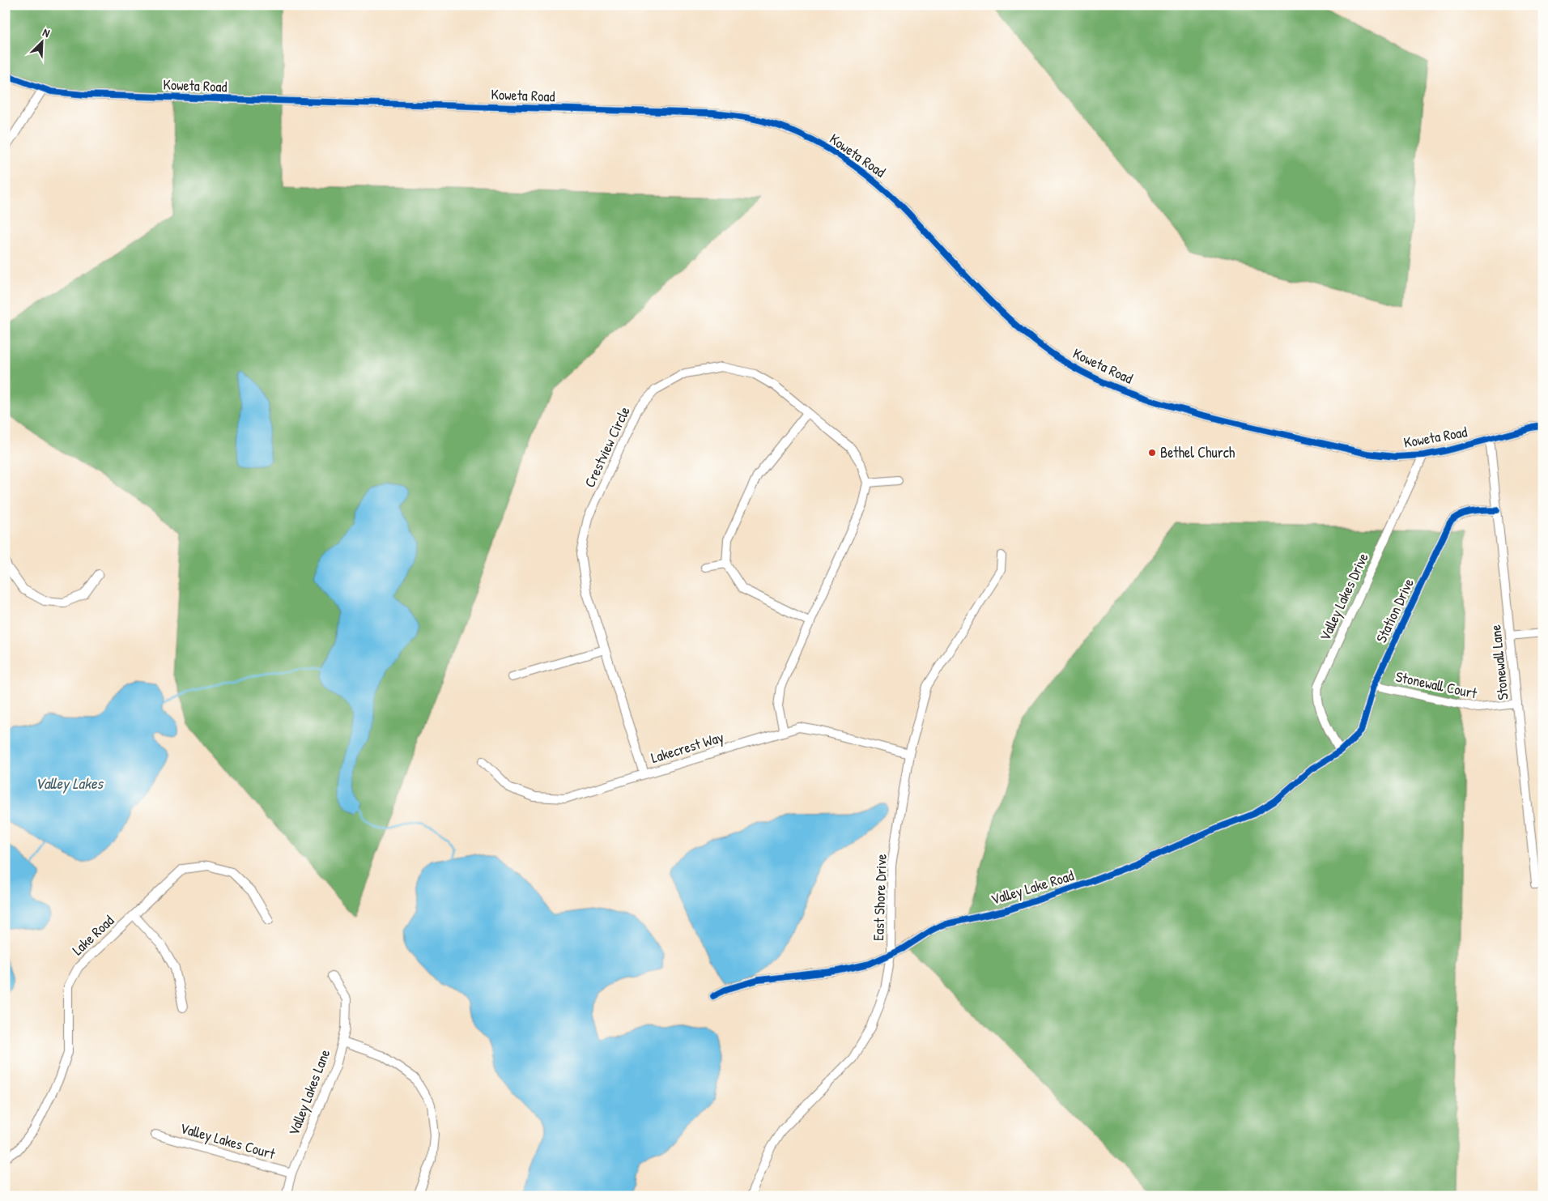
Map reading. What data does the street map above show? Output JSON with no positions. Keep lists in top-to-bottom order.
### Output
{
  "streets": {
    "street": [
      "Koweta Road",
      "Crestview Circle",
      "Valley Lakes Drive",
      "Station Drive",
      "Stonewall Lane",
      "Stonewall Court",
      "Lakecrest Way",
      "Valley Lake Road",
      "East Shore Drive",
      "Lake Road",
      "Valley Lakes Lane",
      "Valley Lakes Court"
    ]
  },
  "crossings": [
    ["Koweta Road", "Valley Lakes Drive"],
    ["Koweta Road", "Stonewall Lane"],
    ["Crestview Circle", "Lakecrest Way"],
    ["Valley Lakes Drive", "Station Drive"],
    ["Valley Lakes Drive", "Valley Lake Road"],
    ["Station Drive", "Stonewall Lane"],
    ["Station Drive", "Stonewall Court"],
    ["Station Drive", "Valley Lake Road"],
    ["Stonewall Lane", "Stonewall Court"],
    ["Lakecrest Way", "East Shore Drive"],
    ["Valley Lake Road", "East Shore Drive"],
    ["Valley Lakes Lane", "Valley Lakes Court"]
  ],
  "water": ["Valley Lakes"],
  "places": ["Bethel Church"],
  "north": "top right"
}
